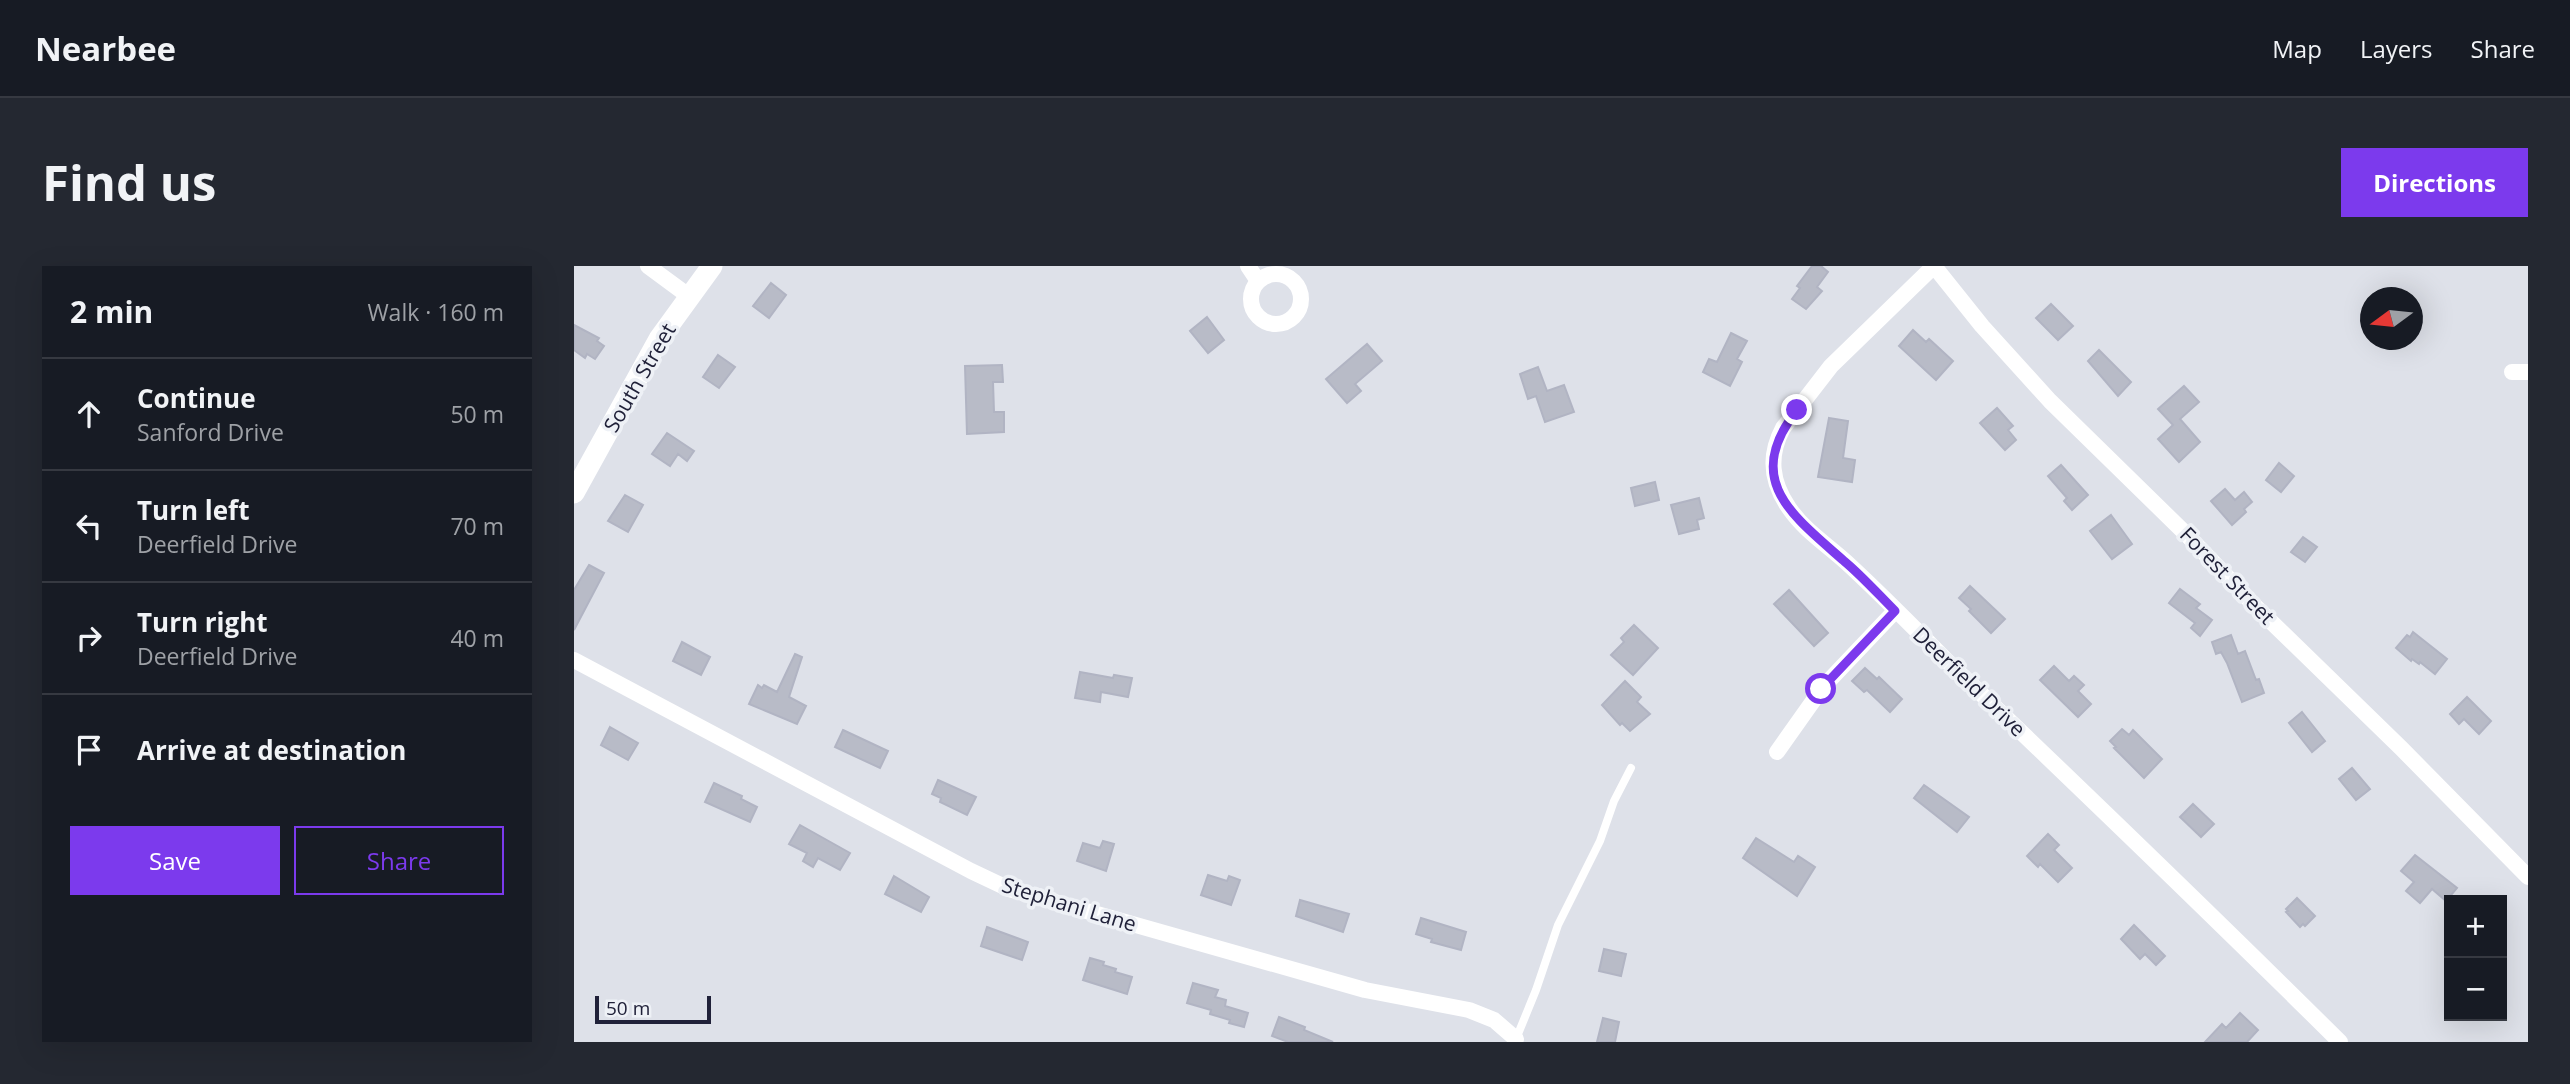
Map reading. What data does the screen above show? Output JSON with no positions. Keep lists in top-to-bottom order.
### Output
{
  "streets": {
    "street": [
      "South Street",
      "Forest Street",
      "Deerfield Drive",
      "Stephani Lane"
    ]
  },
  "crossings": [
    ["Forest Street", "Deerfield Drive"]
  ],
  "scale_bar": "50 m",
  "north": "left",
  "page": {
    "header": "Nearbee",
    "nav": ["Map", "Layers", "Share"],
    "buttons": [
      "Directions",
      ["Save", "Share"]
    ],
    "title": "Find us",
    "heading": ["2 min", "Walk · 160 m"],
    "list": [
      ["Continue", "Sanford Drive", "50 m"],
      ["Turn left", "Deerfield Drive", "70 m"],
      ["Turn right", "Deerfield Drive", "40 m"],
      "Arrive at destination"
    ],
    "map_buttons": ["+", "−"],
    "scale": "50 m"
  }
}
